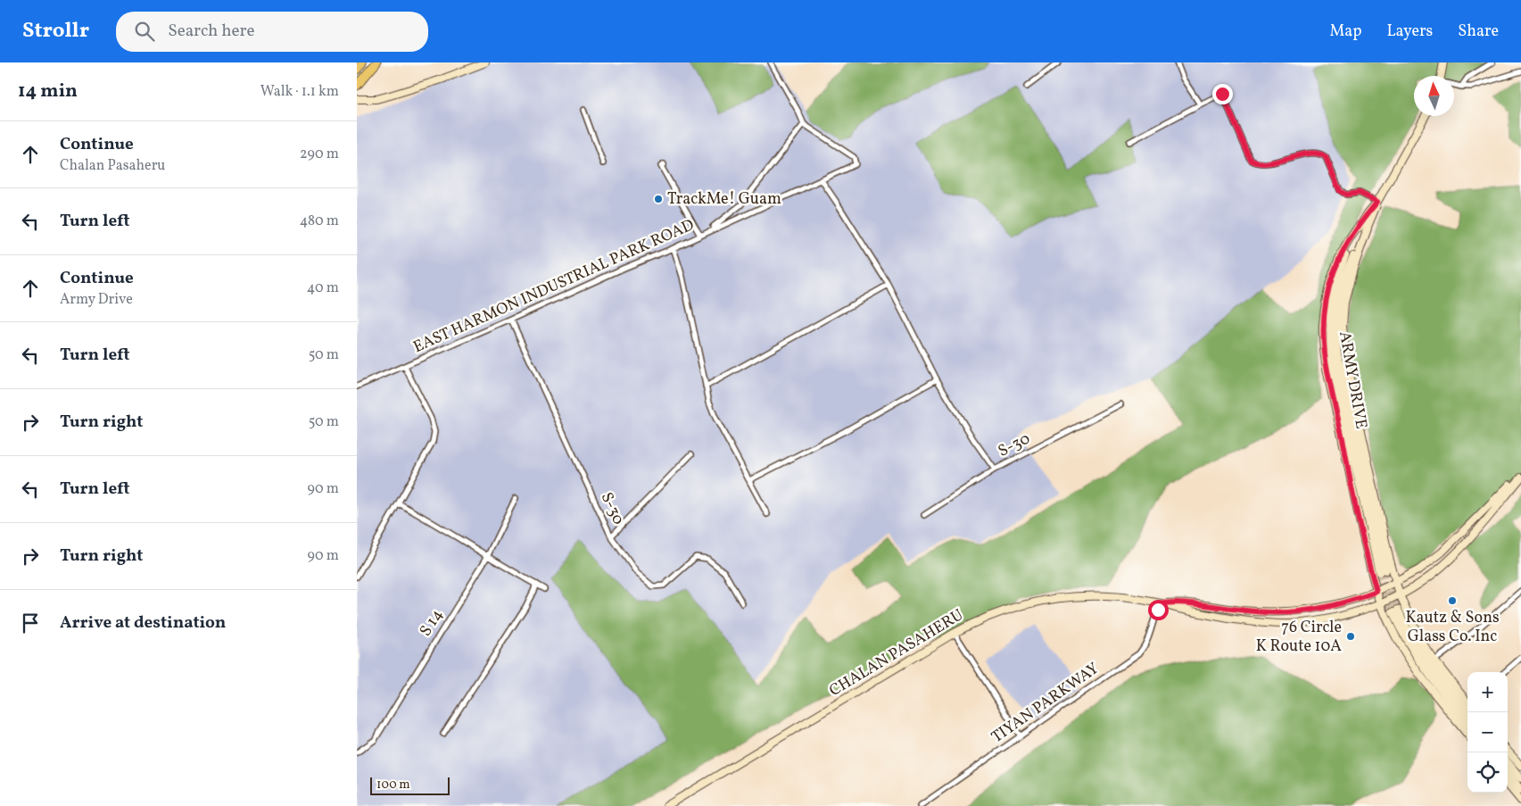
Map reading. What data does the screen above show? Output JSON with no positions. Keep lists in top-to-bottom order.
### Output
{
  "streets": {
    "main road": ["ARMY DRIVE", "CHALAN PASAHERU"],
    "street": [
      "EAST HARMON INDUSTRIAL PARK ROAD",
      "S-30",
      "S 14",
      "TIYAN PARKWAY"
    ]
  },
  "crossings": [
    ["EAST HARMON INDUSTRIAL PARK ROAD", "S-30"],
    ["CHALAN PASAHERU", "TIYAN PARKWAY"]
  ],
  "places": ["TrackMe! Guam", "Kautz & Sons Glass Co. Inc", "76 Circle K Route 10A"],
  "scale_bar": "100 m",
  "north": "top",
  "page": {
    "header": "Strollr",
    "search": "Search here",
    "nav": ["Map", "Layers", "Share"],
    "heading": ["14 min", "Walk · 1.1 km"],
    "list": [
      ["Continue", "Chalan Pasaheru", "290 m"],
      ["Turn left", "480 m"],
      ["Continue", "Army Drive", "40 m"],
      ["Turn left", "50 m"],
      ["Turn right", "50 m"],
      ["Turn left", "90 m"],
      ["Turn right", "90 m"],
      "Arrive at destination"
    ],
    "map_buttons": ["+", "−"],
    "scale": "100 m"
  }
}
